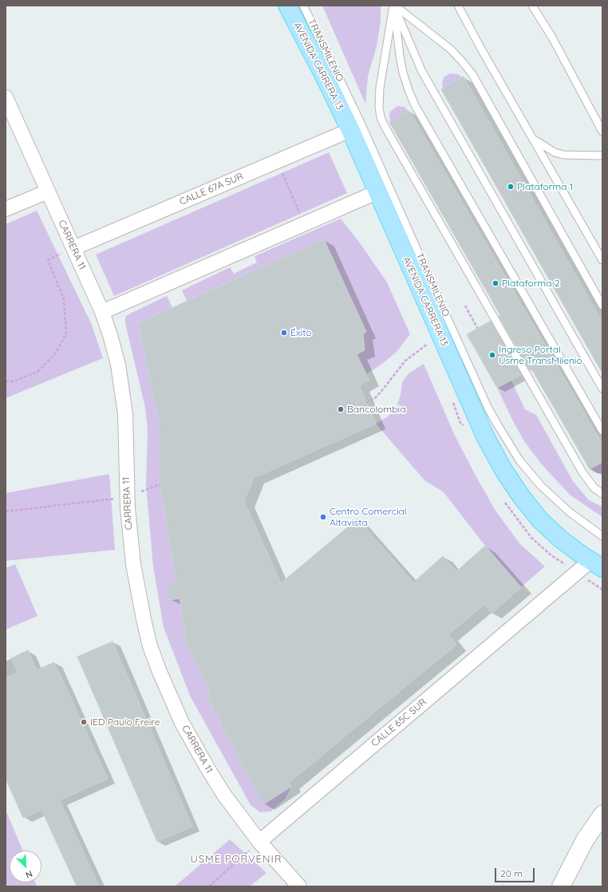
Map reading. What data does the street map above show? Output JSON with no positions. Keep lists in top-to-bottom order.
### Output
{
  "streets": {
    "main road": ["AVENIDA CARRERA 13"],
    "street": ["CALLE 67A SUR", "CARRERA 11", "CALLE 65C SUR"],
    "lane": ["TRANSMILENIO"]
  },
  "crossings": [
    ["TRANSMILENIO", "AVENIDA CARRERA 13"],
    ["AVENIDA CARRERA 13", "CALLE 67A SUR"],
    ["AVENIDA CARRERA 13", "CALLE 65C SUR"],
    ["CALLE 67A SUR", "CARRERA 11"],
    ["CARRERA 11", "CALLE 65C SUR"]
  ],
  "districts": ["USME PORVENIR"],
  "places": [
    "Plataforma 1",
    "Plataforma 2",
    "Éxito",
    "Ingreso Portal Usme TransMilenio",
    "Bancolombia",
    "Centro Comercial Altavista",
    "IED Paulo Freire"
  ],
  "scale_bar": "20 m",
  "north": "bottom right"
}
